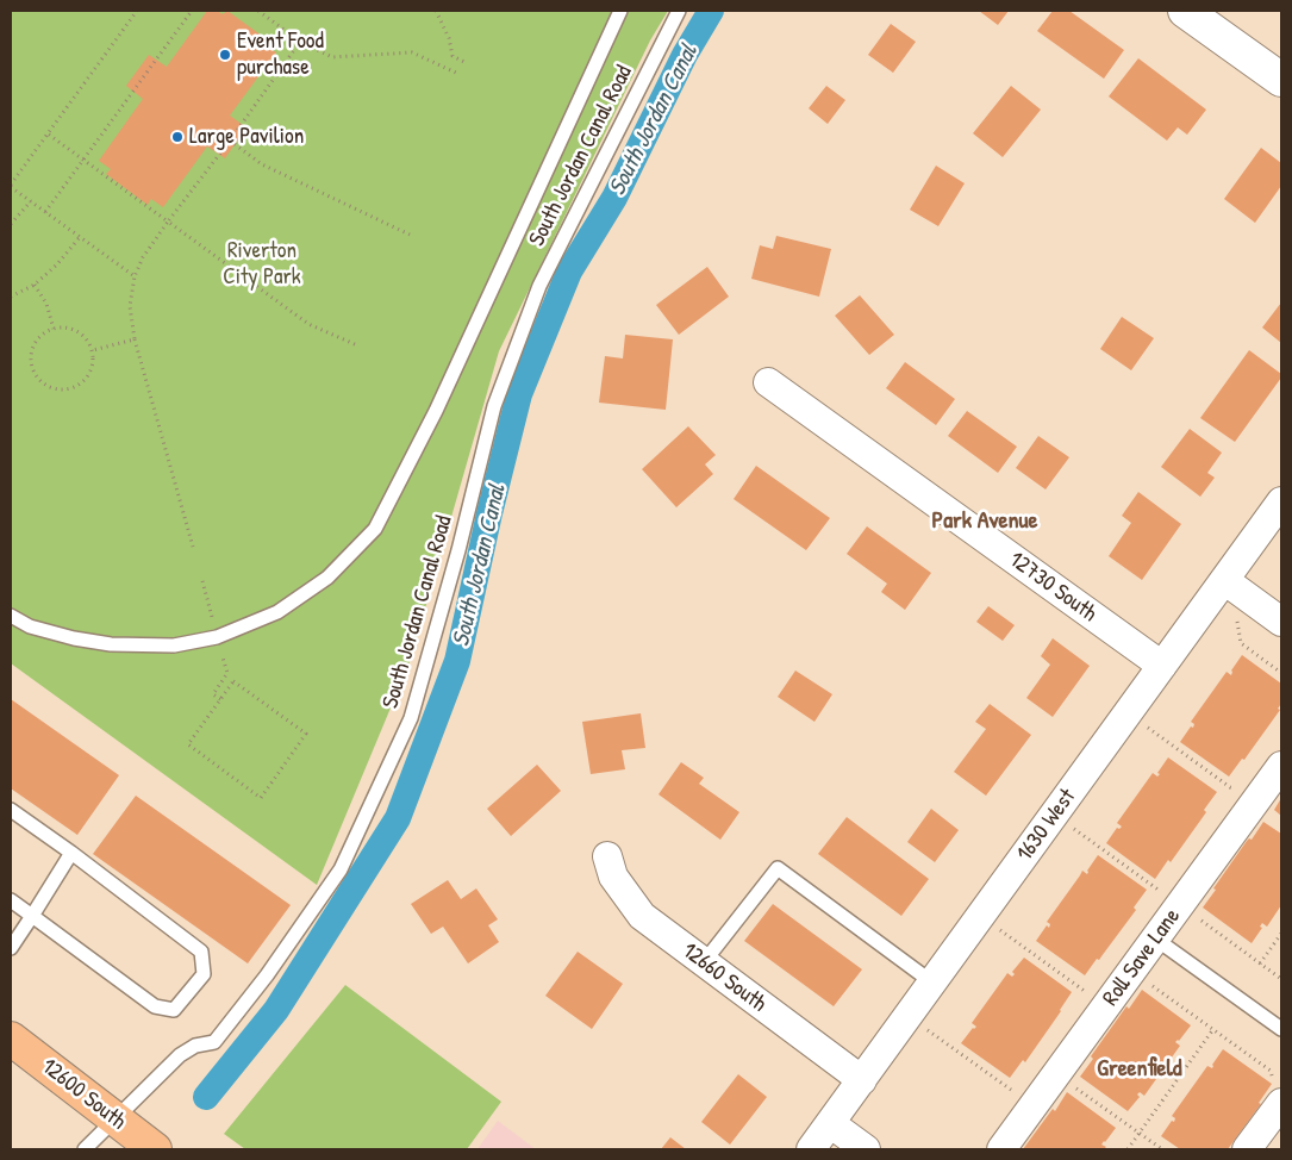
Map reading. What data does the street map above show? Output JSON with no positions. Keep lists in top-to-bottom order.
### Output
{
  "streets": {
    "main road": ["12600 South"],
    "street": [
      "12730 South",
      "1630 West",
      "Roll Save Lane",
      "12660 South"
    ],
    "lane": ["South Jordan Canal Road"]
  },
  "crossings": [
    ["South Jordan Canal Road", "12600 South"],
    ["12730 South", "1630 West"],
    ["1630 West", "12660 South"]
  ],
  "districts": ["Park Avenue", "Greenfield"],
  "water": ["South Jordan Canal"],
  "parks": ["Riverton City Park"],
  "places": ["Event Food purchase", "Large Pavilion"]
}
